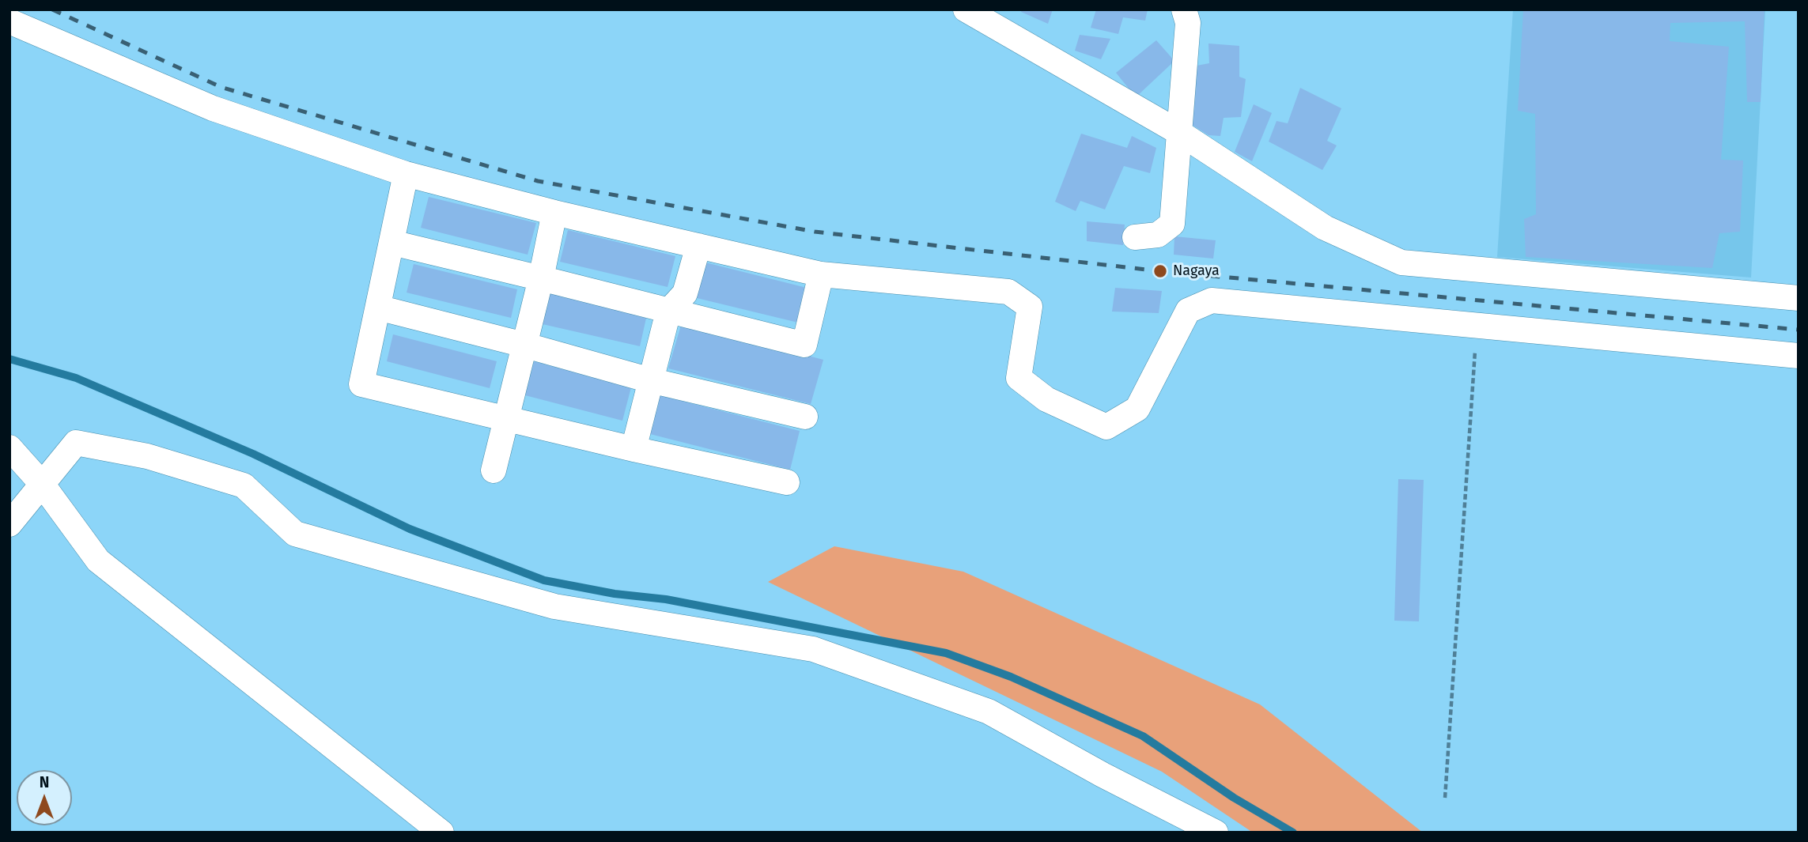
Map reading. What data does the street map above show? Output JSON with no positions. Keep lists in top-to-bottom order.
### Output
{
  "places": ["Nagaya"],
  "north": "top"
}
